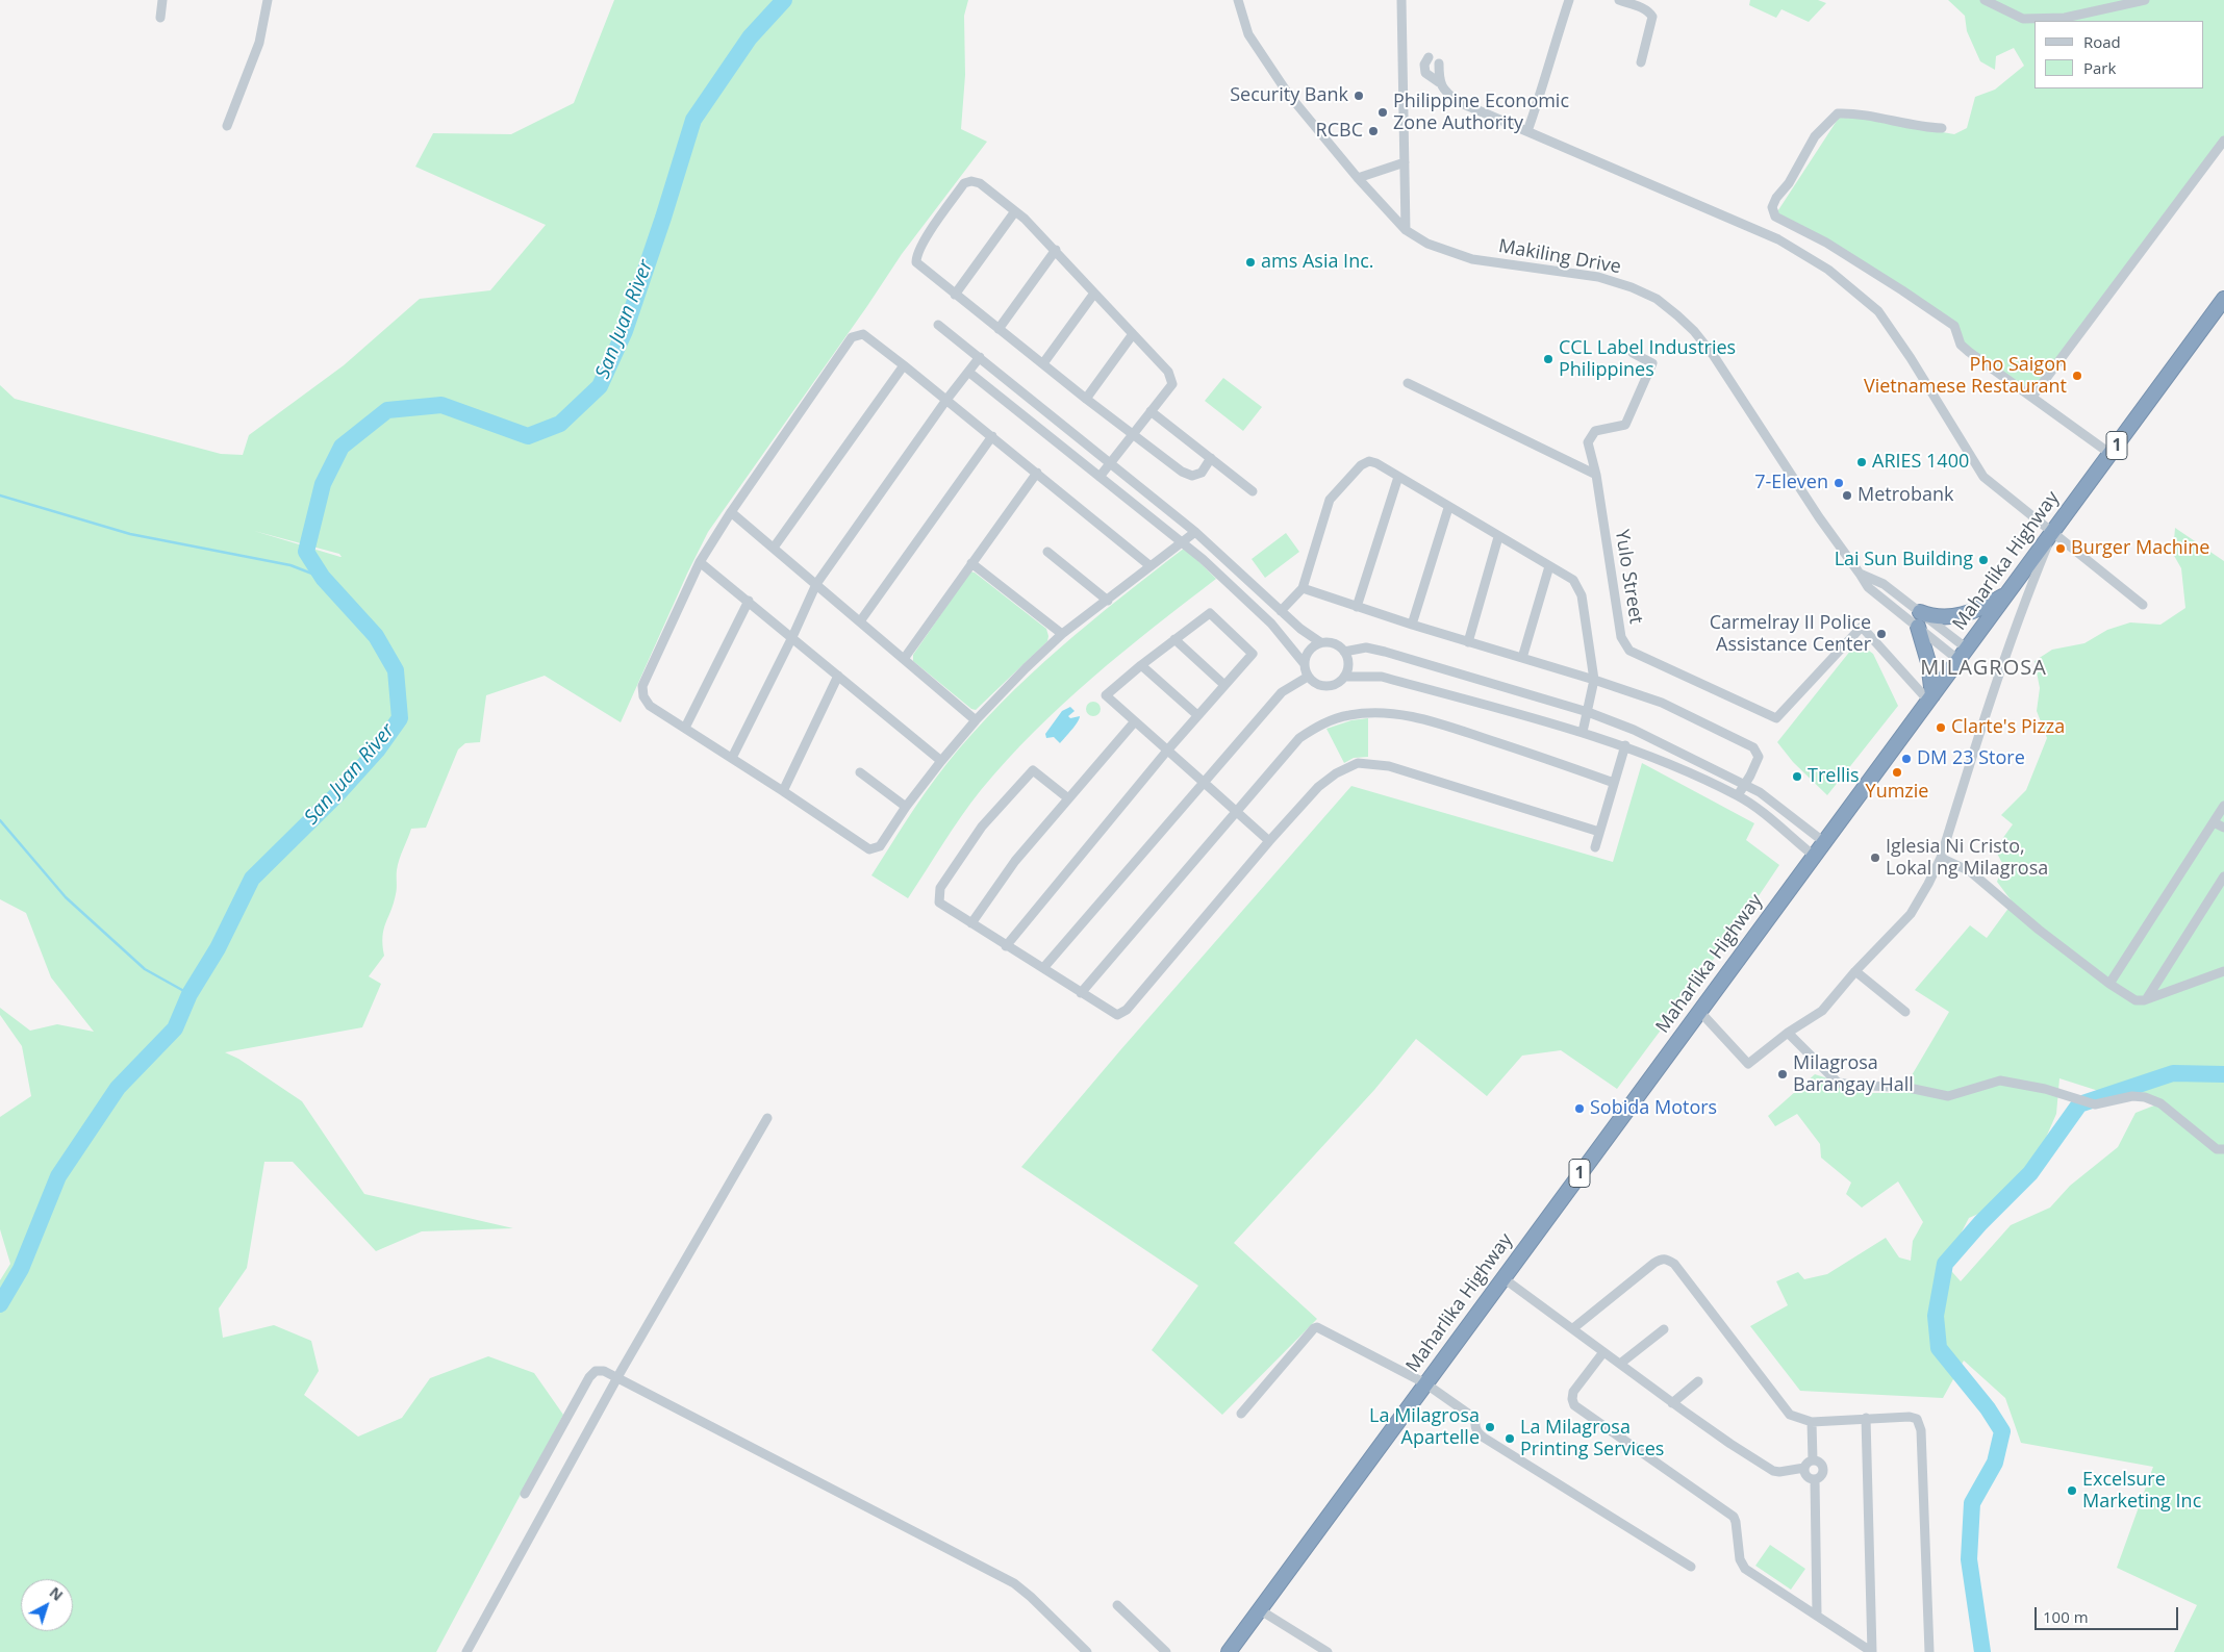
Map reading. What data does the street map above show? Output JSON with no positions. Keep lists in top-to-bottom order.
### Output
{
  "streets": {
    "highway": ["1", "Maharlika Highway"],
    "street": ["Makiling Drive", "Yulo Street"]
  },
  "crossings": [
    ["Makiling Drive", "Maharlika Highway"],
    ["Maharlika Highway", "Yulo Street"]
  ],
  "districts": ["MILAGROSA"],
  "water": ["San Juan River"],
  "places": [
    "Security Bank",
    "Philippine Economic Zone Authority",
    "RCBC",
    "ams Asia Inc.",
    "CCL Label Industries Philippines",
    "Pho Saigon Vietnamese Restaurant",
    "ARIES 1400",
    "7-Eleven",
    "Metrobank",
    "Burger Machine",
    "Lai Sun Building",
    "Carmelray II Police Assistance Center",
    "Clarte's Pizza",
    "DM 23 Store",
    "Yumzie",
    "Trellis",
    "Iglesia Ni Cristo, Lokal ng Milagrosa",
    "Milagrosa Barangay Hall",
    "Sobida Motors",
    "La Milagrosa Apartelle",
    "La Milagrosa Printing Services",
    "Excelsure Marketing Inc"
  ],
  "legend": ["Road", "Park"],
  "scale_bar": "100 m",
  "north": "top right"
}
